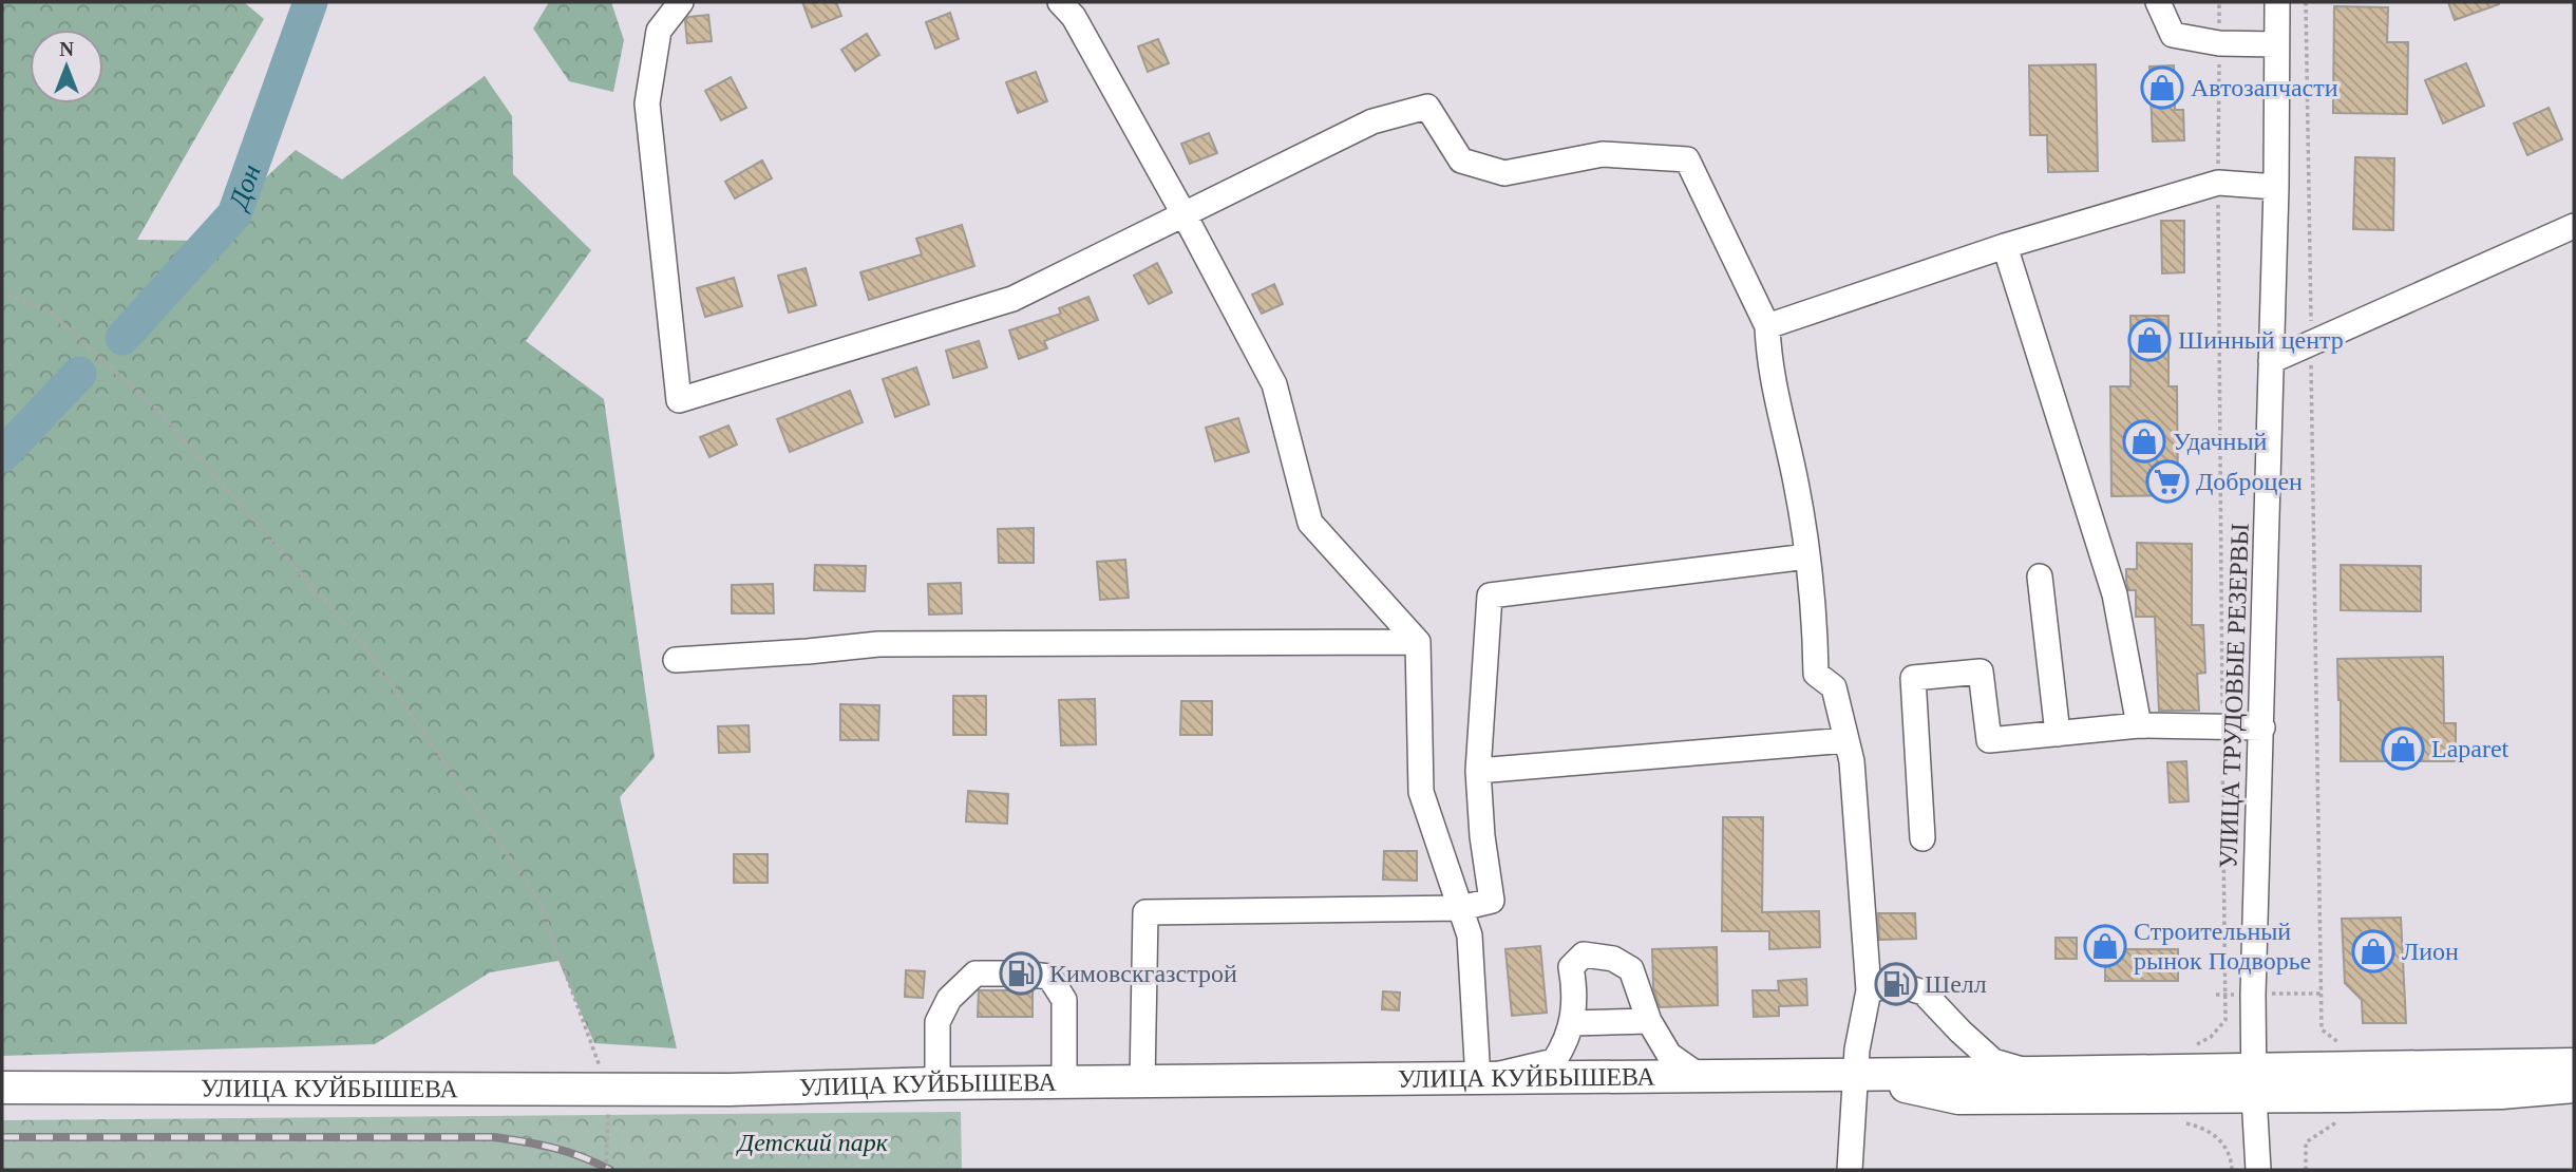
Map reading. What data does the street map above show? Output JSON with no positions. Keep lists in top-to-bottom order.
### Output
{
  "streets": {
    "main road": ["УЛИЦА КУЙБЫШЕВА"],
    "street": ["УЛИЦА ТРУДОВЫЕ РЕЗЕРВЫ"]
  },
  "water": ["Дон"],
  "parks": ["Детский парк"],
  "places": {
    "shop": [
      "Автозапчасти",
      "Шинный центр",
      "Удачный",
      "Laparet",
      "Строительный рынок Подворье",
      "Лион"
    ],
    "supermarket": ["Доброцен"],
    "fuel station": ["Кимовскгазстрой", "Шелл"]
  },
  "north": "top"
}
